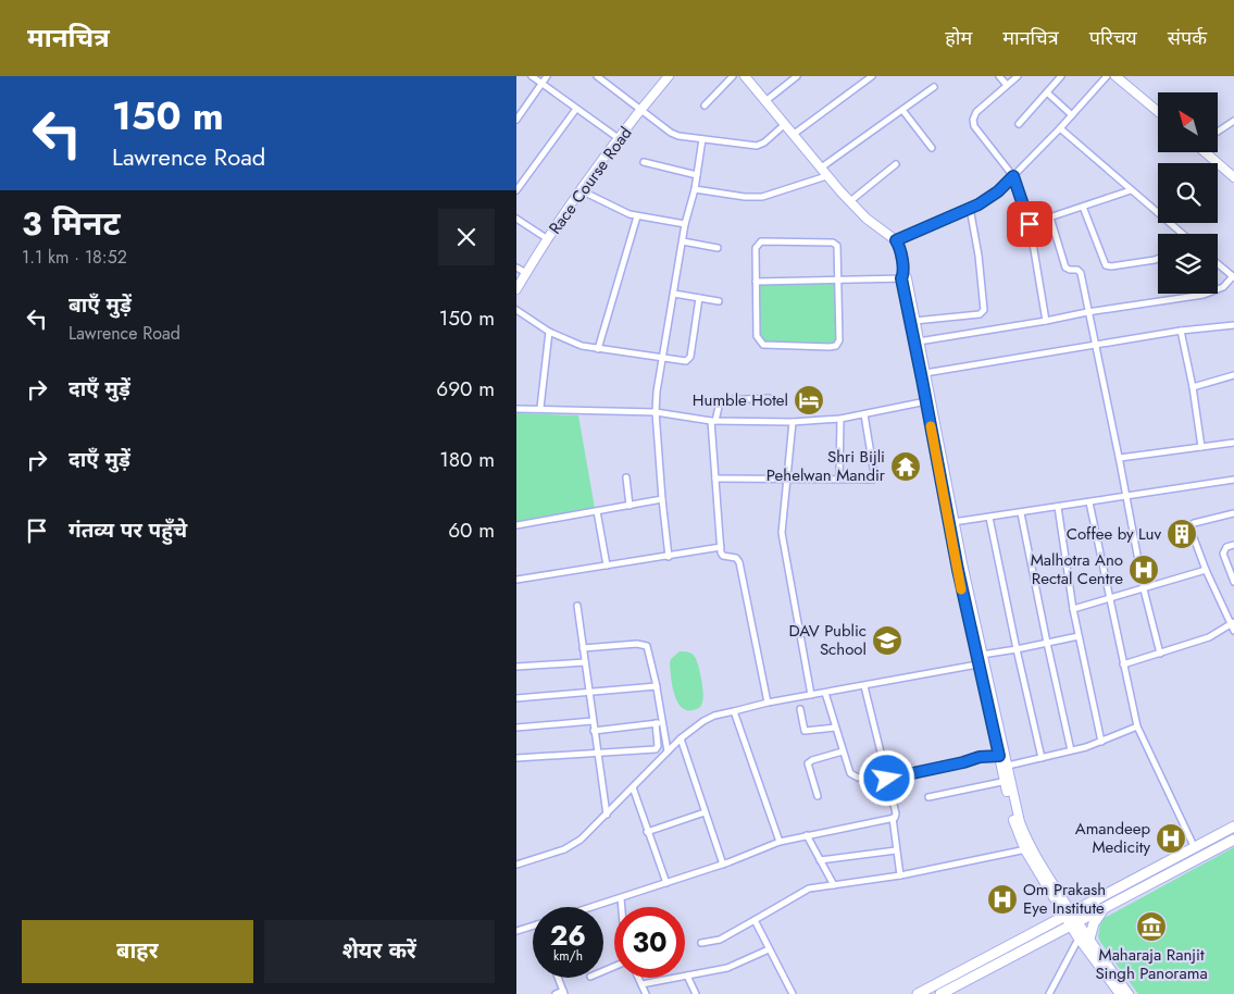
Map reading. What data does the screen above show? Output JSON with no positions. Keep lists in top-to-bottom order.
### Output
{
  "streets": {
    "street": ["Race Course Road"]
  },
  "places": {
    "hotel": ["Humble Hotel"],
    "temple": ["Shri Bijli Pehelwan Mandir"],
    "building": ["Coffee by Luv"],
    "hospital": ["Malhotra Ano Rectal Centre", "Amandeep Medicity", "Om Prakash Eye Institute"],
    "school or university": ["DAV Public School"],
    "museum": ["Maharaja Ranjit Singh Panorama"]
  },
  "north": "top left",
  "page": {
    "header": "मानचित्र",
    "nav": [
      "होम",
      "मानचित्र",
      "परिचय",
      "संपर्क"
    ],
    "turn": ["150 m", "Lawrence Road"],
    "heading": ["3 मिनट", "1.1 km · 18:52"],
    "list": [
      {
        "name": "बाएँ मुड़ें",
        "note": "Lawrence Road",
        "value": "150 m"
      },
      {
        "name": "दाएँ मुड़ें",
        "value": "690 m"
      },
      {
        "name": "दाएँ मुड़ें",
        "value": "180 m"
      },
      {
        "name": "गंतव्य पर पहुँचे",
        "value": "60 m"
      }
    ],
    "speed": "26 km/h",
    "limit": "30",
    "buttons": ["बाहर", "शेयर करें"]
  }
}
